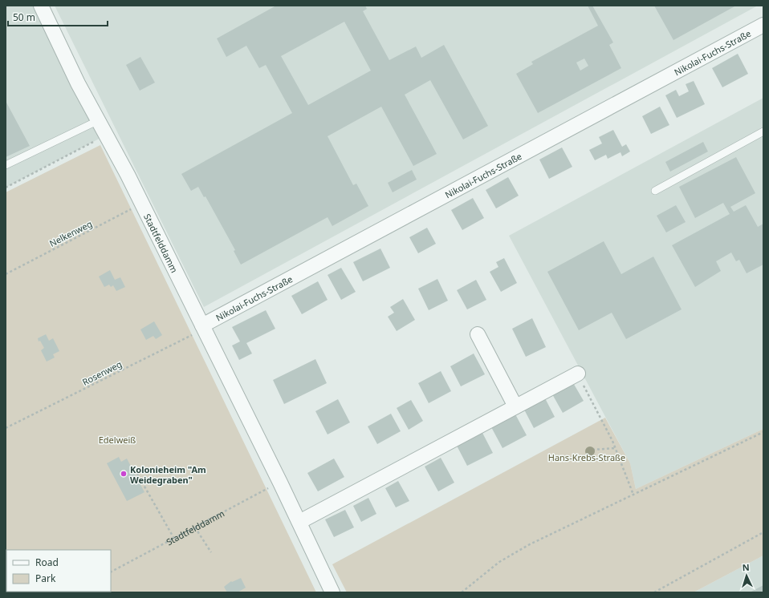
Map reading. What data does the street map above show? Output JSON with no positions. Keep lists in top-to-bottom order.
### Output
{
  "streets": {
    "street": ["Nikolai-Fuchs-Straße", "Stadtfelddamm"],
    "path": ["Nelkenweg", "Rosenweg"]
  },
  "crossings": [
    ["Nikolai-Fuchs-Straße", "Stadtfelddamm"],
    ["Nikolai-Fuchs-Straße", "Rosenweg"],
    ["Nelkenweg", "Stadtfelddamm"],
    ["Stadtfelddamm", "Rosenweg"]
  ],
  "parks": ["Edelweiß", "Hans-Krebs-Straße"],
  "places": ["Kolonieheim \"Am Weidegraben\""],
  "legend": ["Road", "Park"],
  "scale_bar": "50 m",
  "north": "top"
}
